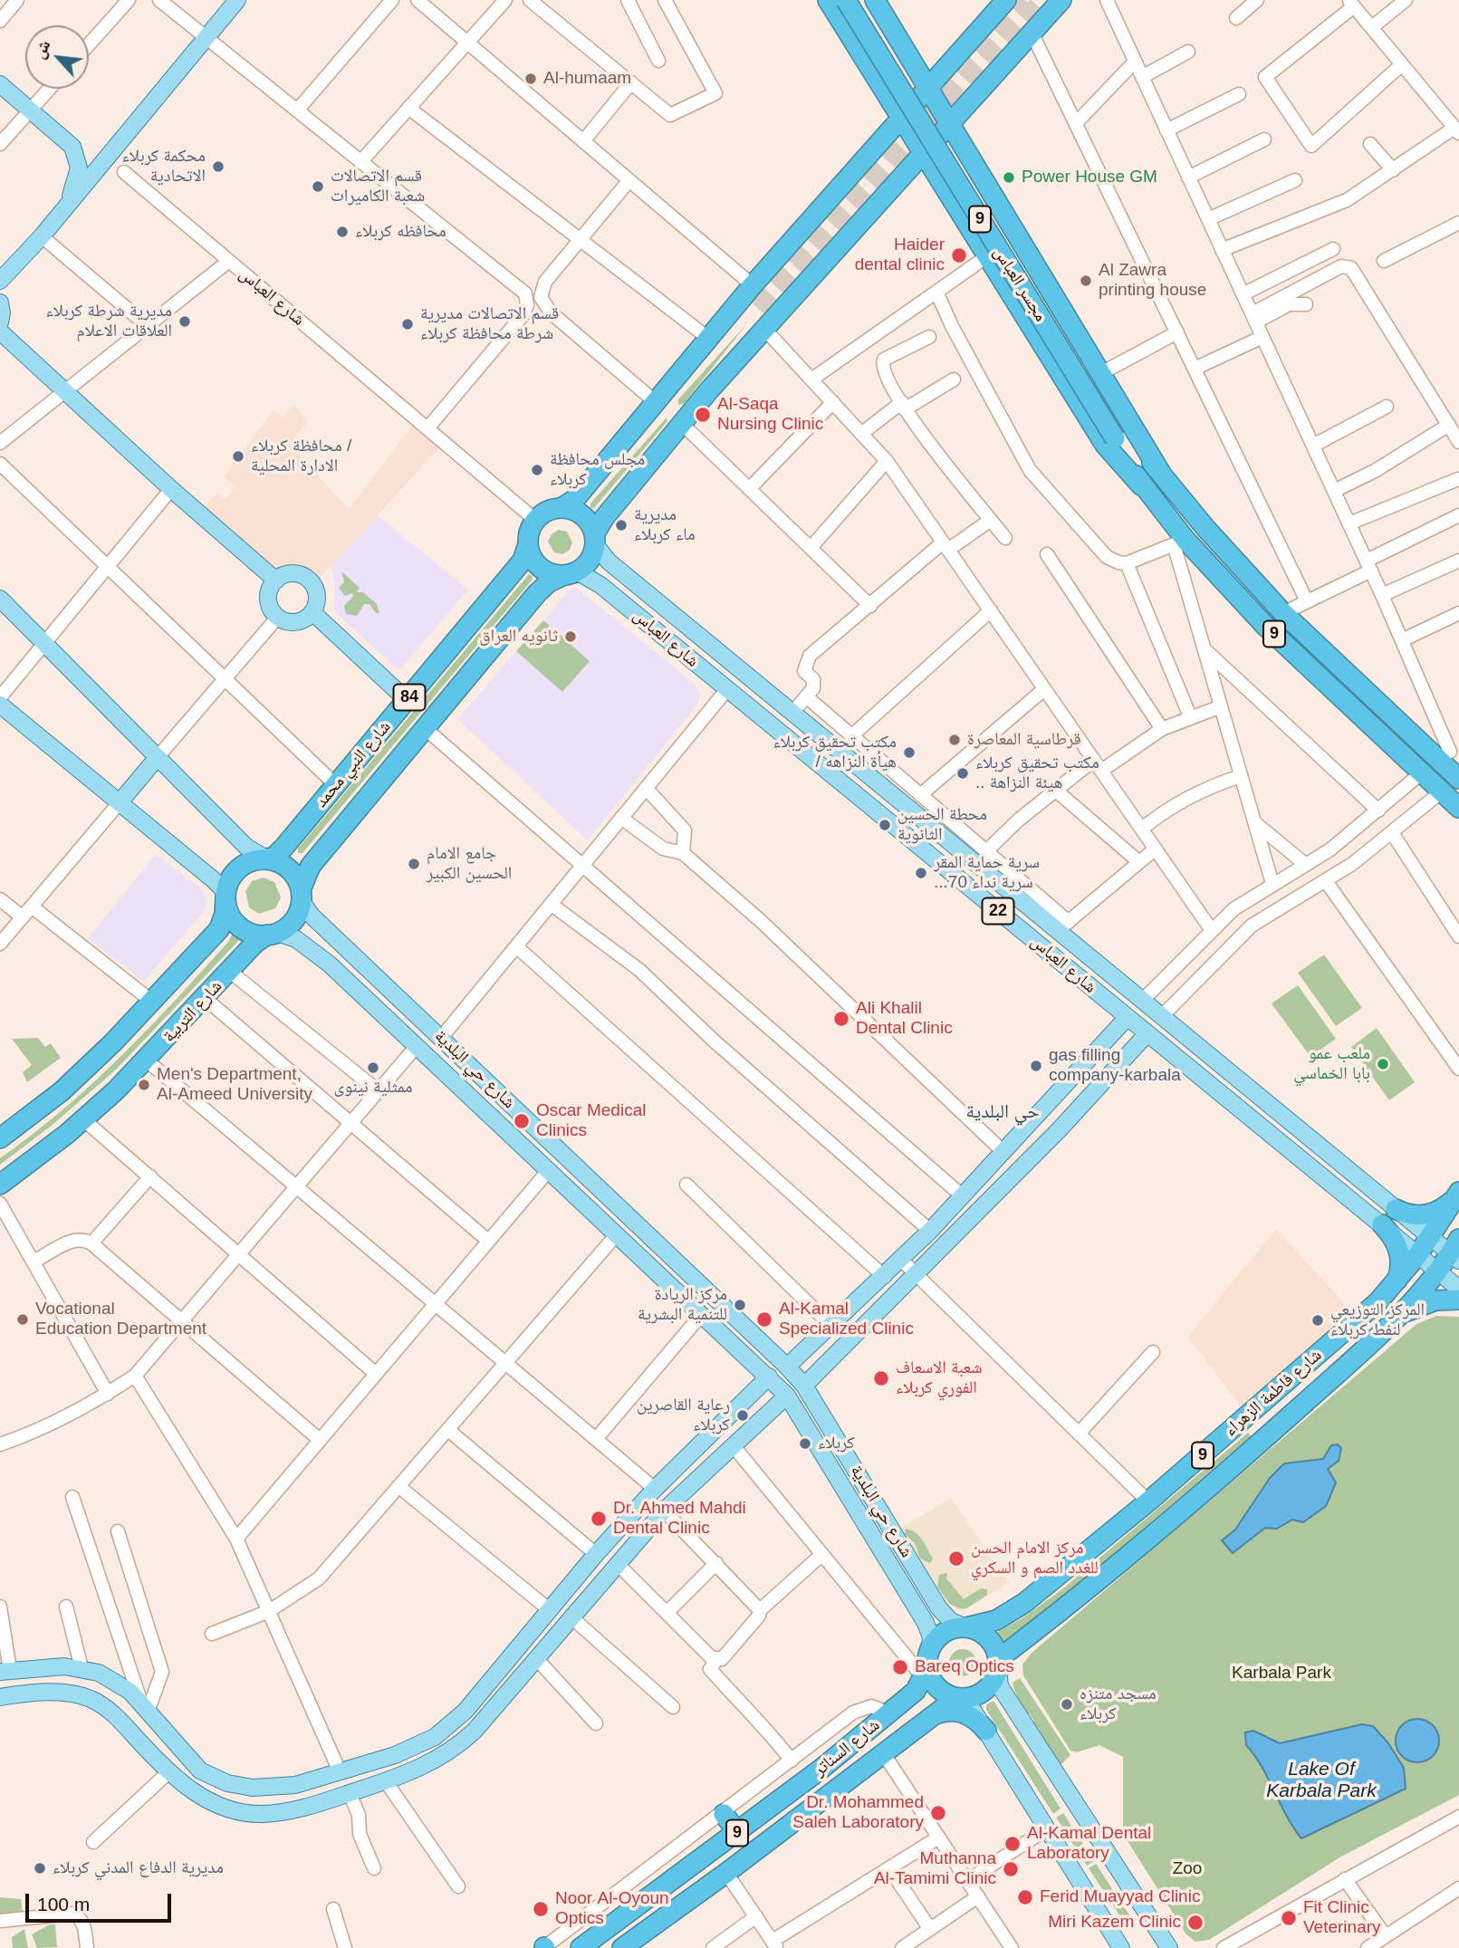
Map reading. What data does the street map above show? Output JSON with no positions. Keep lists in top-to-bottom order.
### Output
{
  "streets": {
    "highway": [
      "9",
      "مجسر العباس",
      "84",
      "شارع النبي محمد",
      "شارع التربية",
      "شارع فاطمة الزهراء",
      "شارع السناتر"
    ],
    "main road": ["شارع العباس", "22", "شارع حي البلدية"]
  },
  "crossings": [
    ["9", "مجسر العباس"],
    ["9", "شارع حي البلدية"],
    ["9", "شارع فاطمة الزهراء"],
    ["9", "شارع السناتر"],
    ["شارع العباس", "84"],
    ["شارع العباس", "شارع النبي محمد"],
    ["شارع العباس", "شارع فاطمة الزهراء"],
    ["84", "شارع النبي محمد"],
    ["شارع النبي محمد", "شارع التربية"],
    ["شارع النبي محمد", "شارع حي البلدية"],
    ["شارع التربية", "شارع حي البلدية"],
    ["شارع حي البلدية", "شارع فاطمة الزهراء"],
    ["شارع حي البلدية", "شارع السناتر"],
    ["شارع فاطمة الزهراء", "شارع السناتر"]
  ],
  "districts": ["حي البلدية"],
  "water": ["Lake Of Karbala Park"],
  "parks": ["Karbala Park", "Zoo"],
  "places": [
    "Al-humaam",
    "محكمة كربلاء الاتحادية",
    "Power House GM",
    "قسم الاتصالات شعبة الكاميرات",
    "محافظه كربلاء",
    "Haider dental clinic",
    "Al Zawra printing house",
    "مديرية شرطة كربلاء العلاقات الاعلام",
    "قسم الاتصالات مديرية شرطة محافظة كربلاء",
    "Al-Saqa Nursing Clinic",
    "محافظة كربلاء / الادارة المحلية",
    "مجلس محافظة كربلاء",
    "مديرية ماء كربلاء",
    "ثانويه العراق",
    "قرطاسية المعاصرة",
    "مكتب تحقيق كربلاء / هيأة النزاهه",
    "مكتب تحقيق كربلاء .. هيئة النزاهة",
    "محطة الحسين الثانوية",
    "جامع الامام الحسين الكبير",
    "سرية حماية المقر ...سرية نداء 70",
    "Ali Khalil Dental Clinic",
    "ملعب عمو بابا الخماسي",
    "gas filling company-karbala",
    "ممثلية نينوى",
    "Men's Department, Al-Ameed University",
    "Oscar Medical Clinics",
    "مركز الريادة للتنمية البشرية",
    "Vocational Education Department",
    "Al-Kamal Specialized Clinic",
    "المركز التوزيعي لنفط كربلاء",
    "شعبة الاسعاف الفوري كربلاء",
    "رعاية القاصرين كربلاء",
    "كربلاء",
    "Dr. Ahmed Mahdi Dental Clinic",
    "مركز الامام الحسن للغدد الصم و السكري",
    "Bareq Optics",
    "مسجد متنزه كربلاء",
    "Dr. Mohammed Saleh Laboratory",
    "Al-Kamal Dental Laboratory",
    "مديرية الدفاع المدني كربلاء",
    "Muthanna Al-Tamimi Clinic",
    "Ferid Muayyad Clinic",
    "Noor Al-Oyoun Optics",
    "Fit Clinic Veterinary",
    "Miri Kazem Clinic"
  ],
  "scale_bar": "100 m",
  "north": "top left"
}
